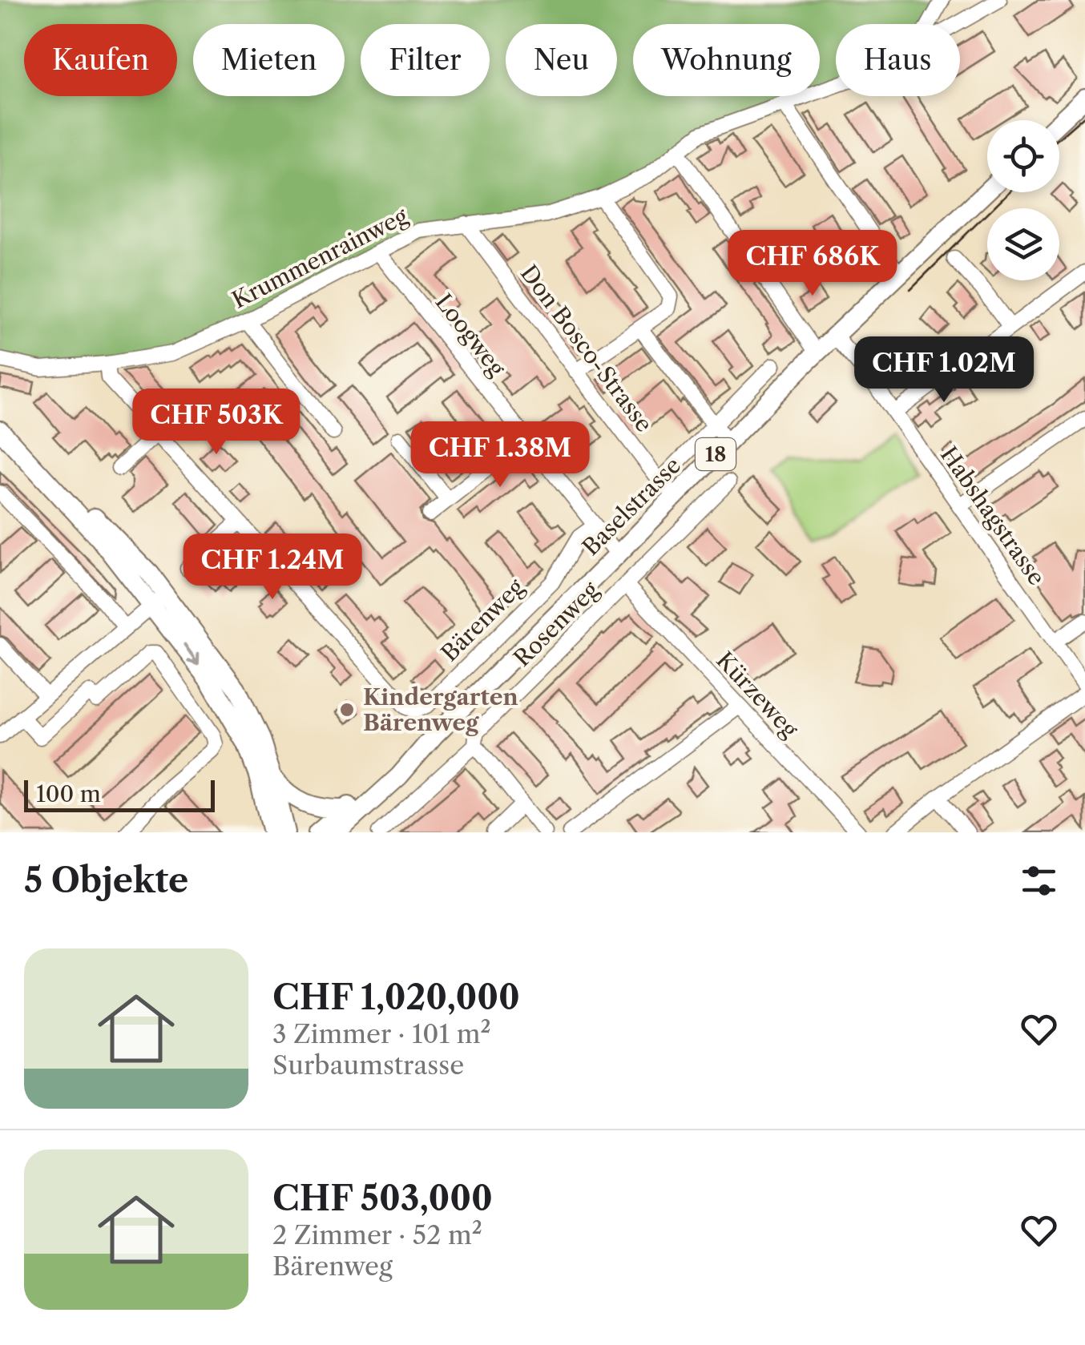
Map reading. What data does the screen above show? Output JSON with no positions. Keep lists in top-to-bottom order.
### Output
{
  "streets": {
    "main road": ["18", "Baselstrasse"],
    "street": [
      "Krummenrainweg",
      "Loogweg",
      "Don Bosco-Strasse",
      "Habshagstrasse",
      "Bärenweg",
      "Rosenweg",
      "Kürzeweg"
    ]
  },
  "crossings": [
    ["Krummenrainweg", "Loogweg"],
    ["Krummenrainweg", "Don Bosco-Strasse"],
    ["Krummenrainweg", "Bärenweg"],
    ["Loogweg", "Baselstrasse"],
    ["Loogweg", "Bärenweg"],
    ["Don Bosco-Strasse", "Baselstrasse"],
    ["Baselstrasse", "Habshagstrasse"],
    ["Rosenweg", "Kürzeweg"]
  ],
  "places": ["Kindergarten Bärenweg"],
  "scale_bar": "100 m",
  "page": {
    "chip": [
      "Kaufen",
      "Mieten",
      "Filter",
      "Neu",
      "Wohnung",
      "Haus"
    ],
    "price": [
      "CHF 686K",
      "CHF 1.02M",
      "CHF 503K",
      "CHF 1.38M",
      "CHF 1.24M"
    ],
    "scale": "100 m",
    "heading": "5 Objekte",
    "list": [
      {
        "name": "CHF 1,020,000",
        "note": "3 Zimmer · 101 m² · Surbaumstrasse"
      },
      {
        "name": "CHF 503,000",
        "note": "2 Zimmer · 52 m² · Bärenweg"
      }
    ]
  }
}
